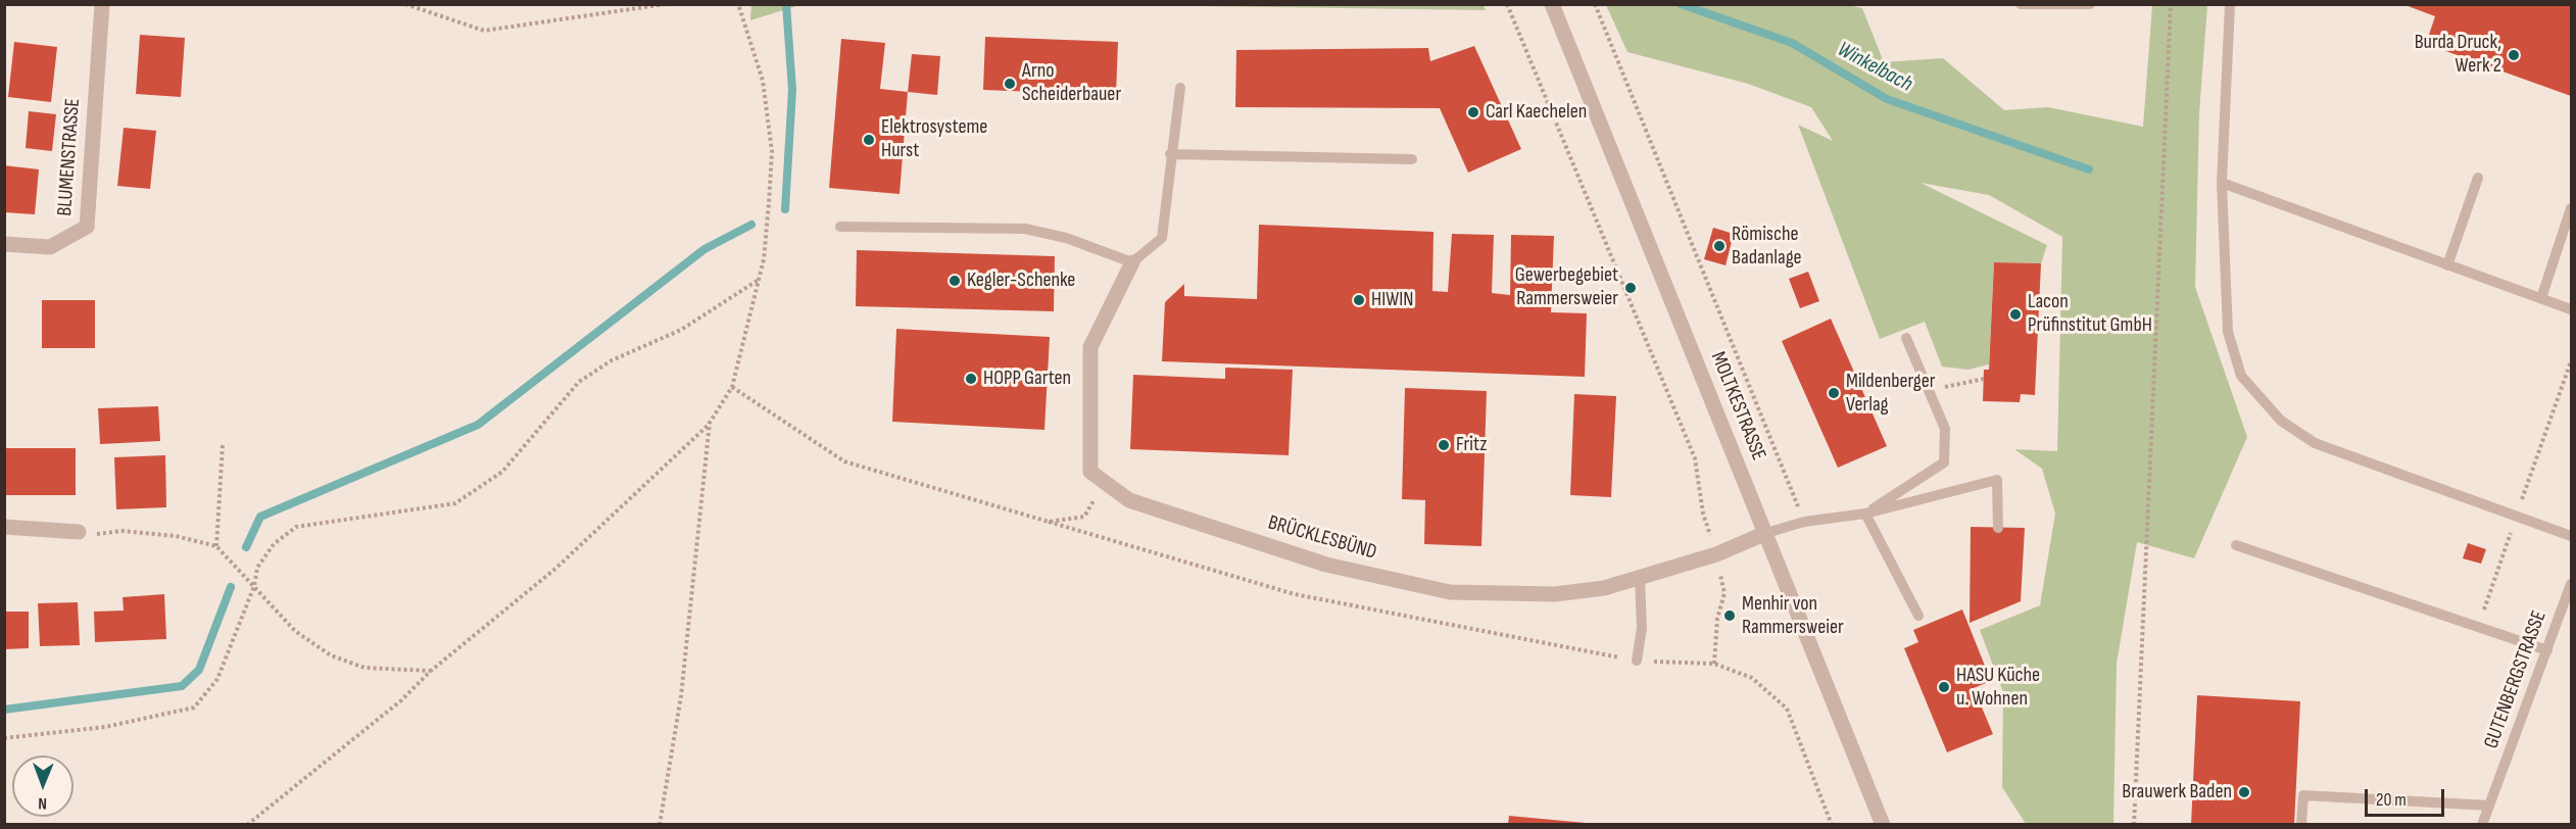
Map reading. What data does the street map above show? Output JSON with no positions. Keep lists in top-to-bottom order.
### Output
{
  "streets": {
    "street": ["BLUMENSTRASSE", "MOLTKESTRASSE", "BRÜCKLESBÜND"],
    "lane": ["GUTENBERGSTRASSE"]
  },
  "crossings": [
    ["MOLTKESTRASSE", "BRÜCKLESBÜND"]
  ],
  "water": ["Winkelbach"],
  "places": [
    "Burda Druck, Werk 2",
    "Arno Scheiderbauer",
    "Carl Kaechelen",
    "Elektrosysteme Hurst",
    "Römische Badanlage",
    "Kegler-Schenke",
    "Gewerbegebiet Rammersweier",
    "HIWIN",
    "Lacon Prüfinstitut GmbH",
    "HOPP Garten",
    "Mildenberger Verlag",
    "Fritz",
    "Menhir von Rammersweier",
    "HASU Küche u. Wohnen",
    "Brauwerk Baden"
  ],
  "scale_bar": "20 m",
  "north": "bottom"
}
